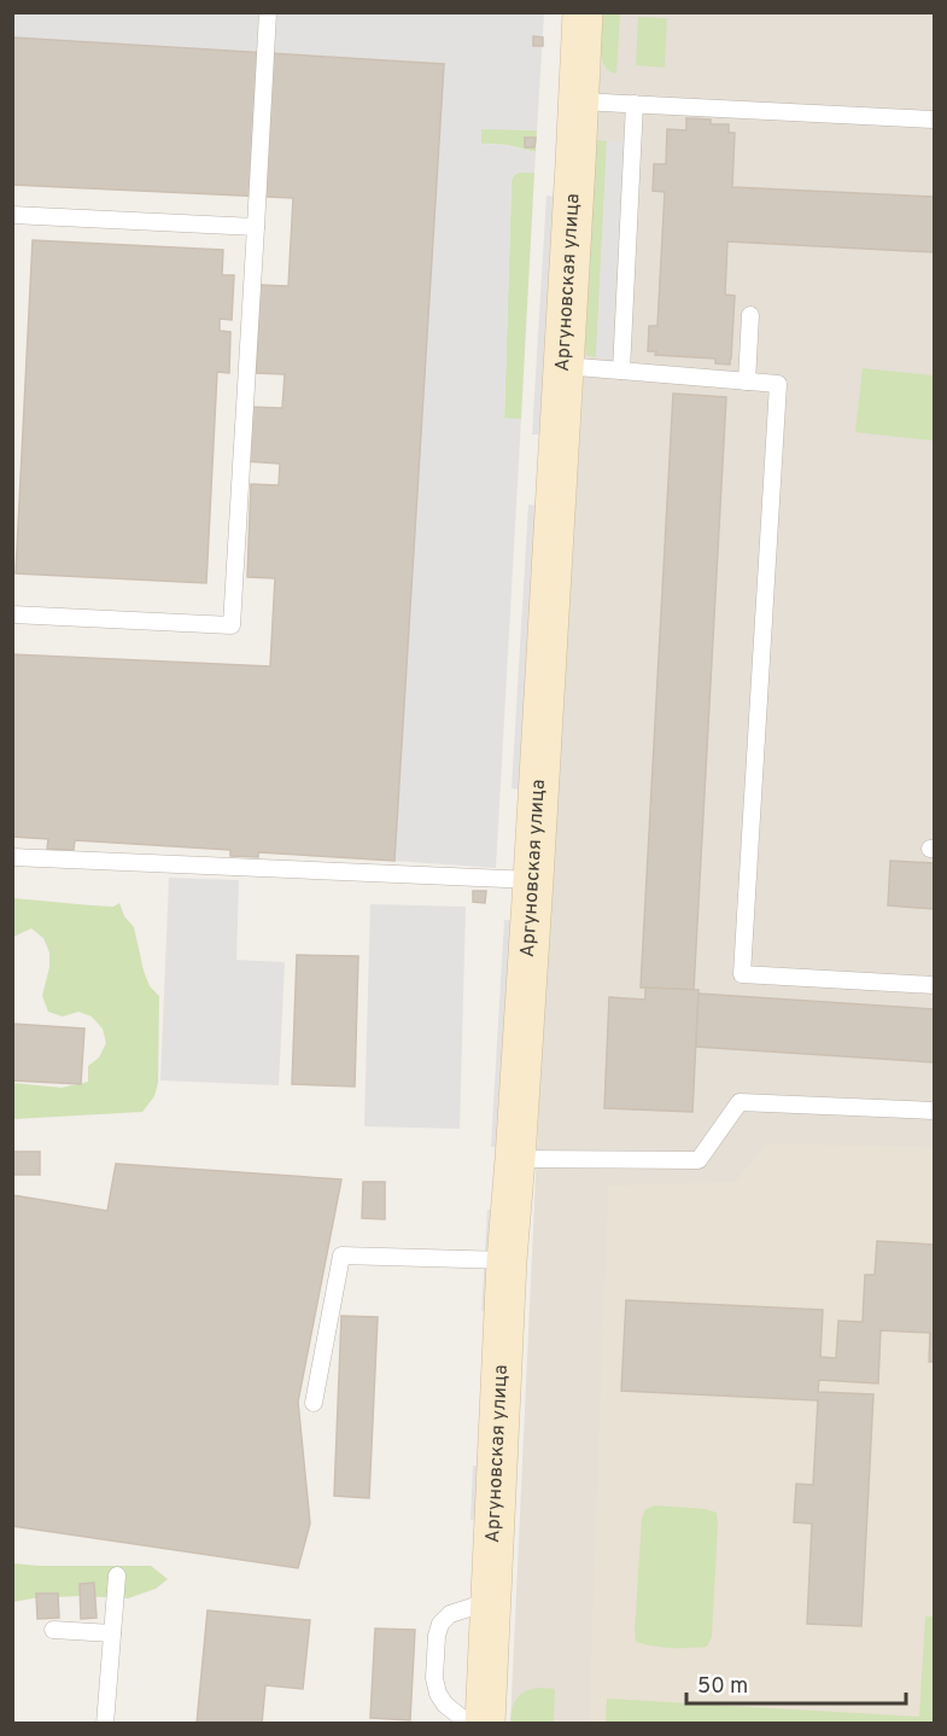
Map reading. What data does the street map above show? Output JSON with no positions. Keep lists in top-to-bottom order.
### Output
{
  "streets": {
    "main road": ["Аргуновская улица"]
  },
  "scale_bar": "50 m"
}
